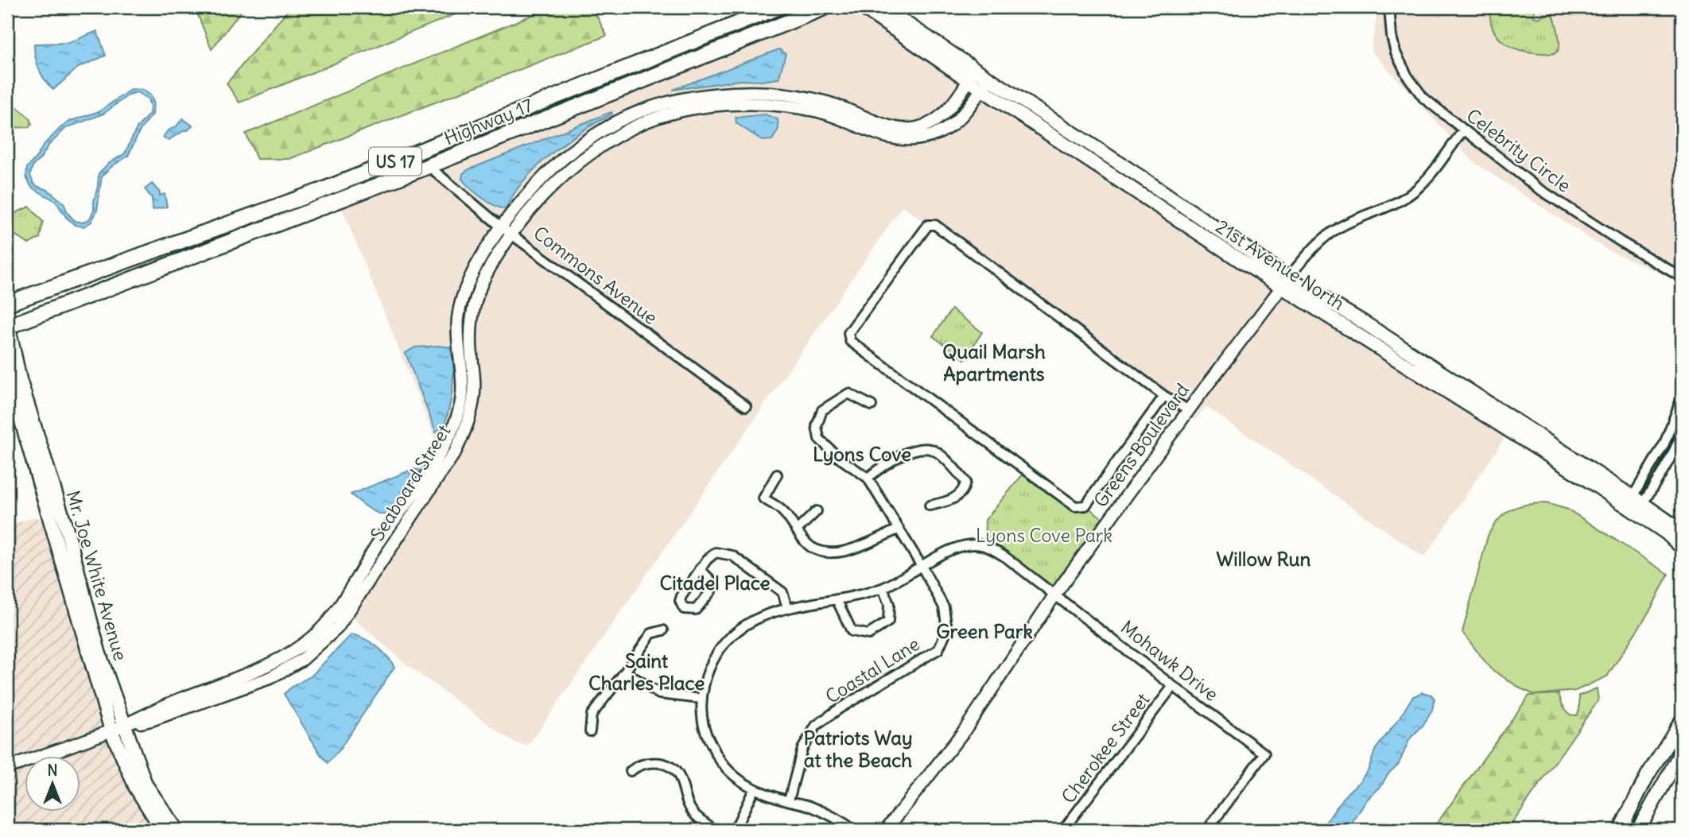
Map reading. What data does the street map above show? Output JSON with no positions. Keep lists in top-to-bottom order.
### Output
{
  "streets": {
    "highway": ["Highway 17", "US 17"],
    "main road": ["21st Avenue North", "Mr. Joe White Avenue"],
    "street": [
      "Celebrity Circle",
      "Commons Avenue",
      "Greens Boulevard",
      "Seaboard Street",
      "Mohawk Drive",
      "Coastal Lane",
      "Cherokee Street"
    ]
  },
  "crossings": [
    ["Highway 17", "Commons Avenue"],
    ["Highway 17", "Mr. Joe White Avenue"],
    ["Celebrity Circle", "Greens Boulevard"],
    ["21st Avenue North", "Greens Boulevard"],
    ["21st Avenue North", "Seaboard Street"],
    ["Commons Avenue", "Seaboard Street"],
    ["Greens Boulevard", "Mohawk Drive"],
    ["Seaboard Street", "Mr. Joe White Avenue"],
    ["Mohawk Drive", "Cherokee Street"]
  ],
  "districts": [
    "Quail Marsh Apartments",
    "Lyons Cove",
    "Willow Run",
    "Citadel Place",
    "Green Park",
    "Saint Charles Place",
    "Patriots Way at the Beach"
  ],
  "parks": ["Lyons Cove Park"],
  "north": "top"
}
